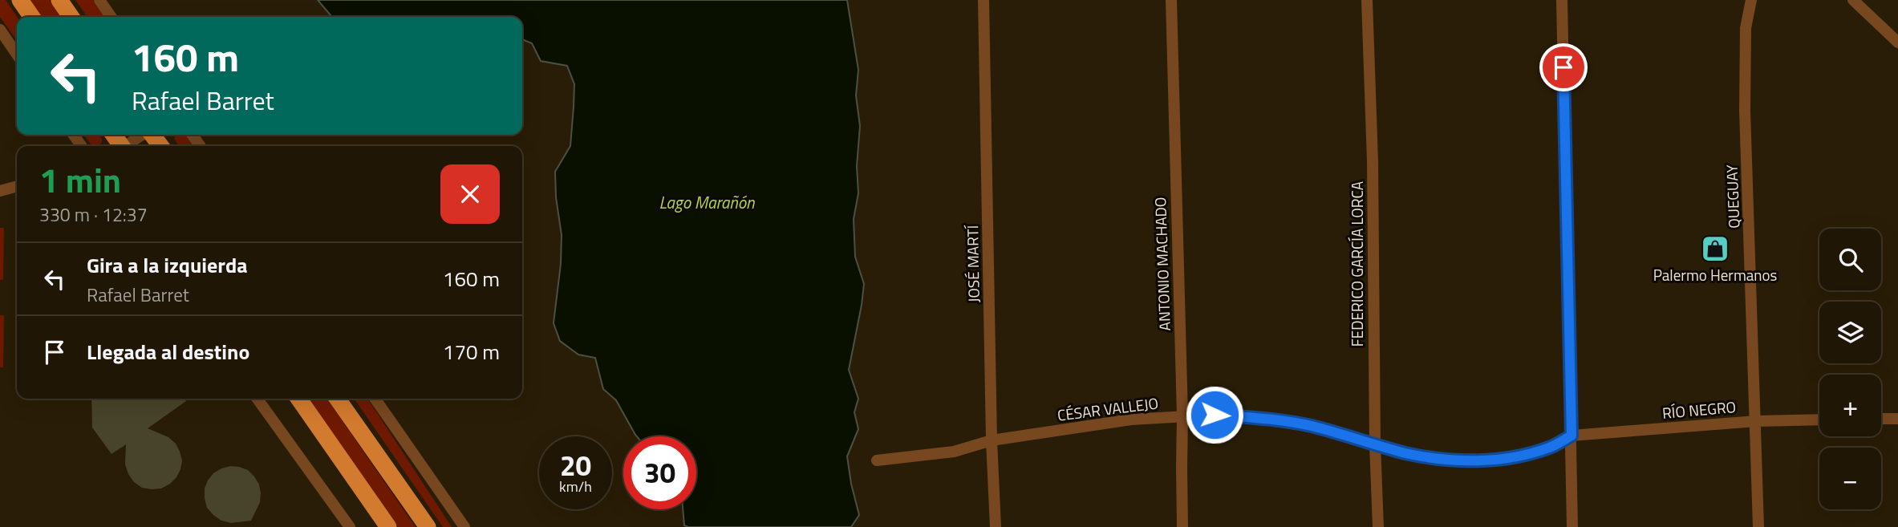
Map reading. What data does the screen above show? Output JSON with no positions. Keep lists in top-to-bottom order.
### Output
{
  "streets": {
    "street": [
      "QUEGUAY",
      "JOSÉ MARTÍ",
      "ANTONIO MACHADO",
      "FEDERICO GARCÍA LORCA",
      "CÉSAR VALLEJO",
      "RÍO NEGRO"
    ]
  },
  "crossings": [
    ["QUEGUAY", "RÍO NEGRO"],
    ["JOSÉ MARTÍ", "CÉSAR VALLEJO"],
    ["ANTONIO MACHADO", "CÉSAR VALLEJO"],
    ["FEDERICO GARCÍA LORCA", "CÉSAR VALLEJO"],
    ["CÉSAR VALLEJO", "RÍO NEGRO"]
  ],
  "water": ["Lago Marañón"],
  "places": {
    "shop": ["Palermo Hermanos"]
  },
  "page": {
    "turn": ["160 m", "Rafael Barret"],
    "heading": ["1 min", "330 m · 12:37"],
    "map_buttons": ["+", "−"],
    "list": [
      {
        "name": "Gira a la izquierda",
        "note": "Rafael Barret",
        "value": "160 m"
      },
      {
        "name": "Llegada al destino",
        "value": "170 m"
      }
    ],
    "speed": "20 km/h",
    "limit": "30"
  }
}
